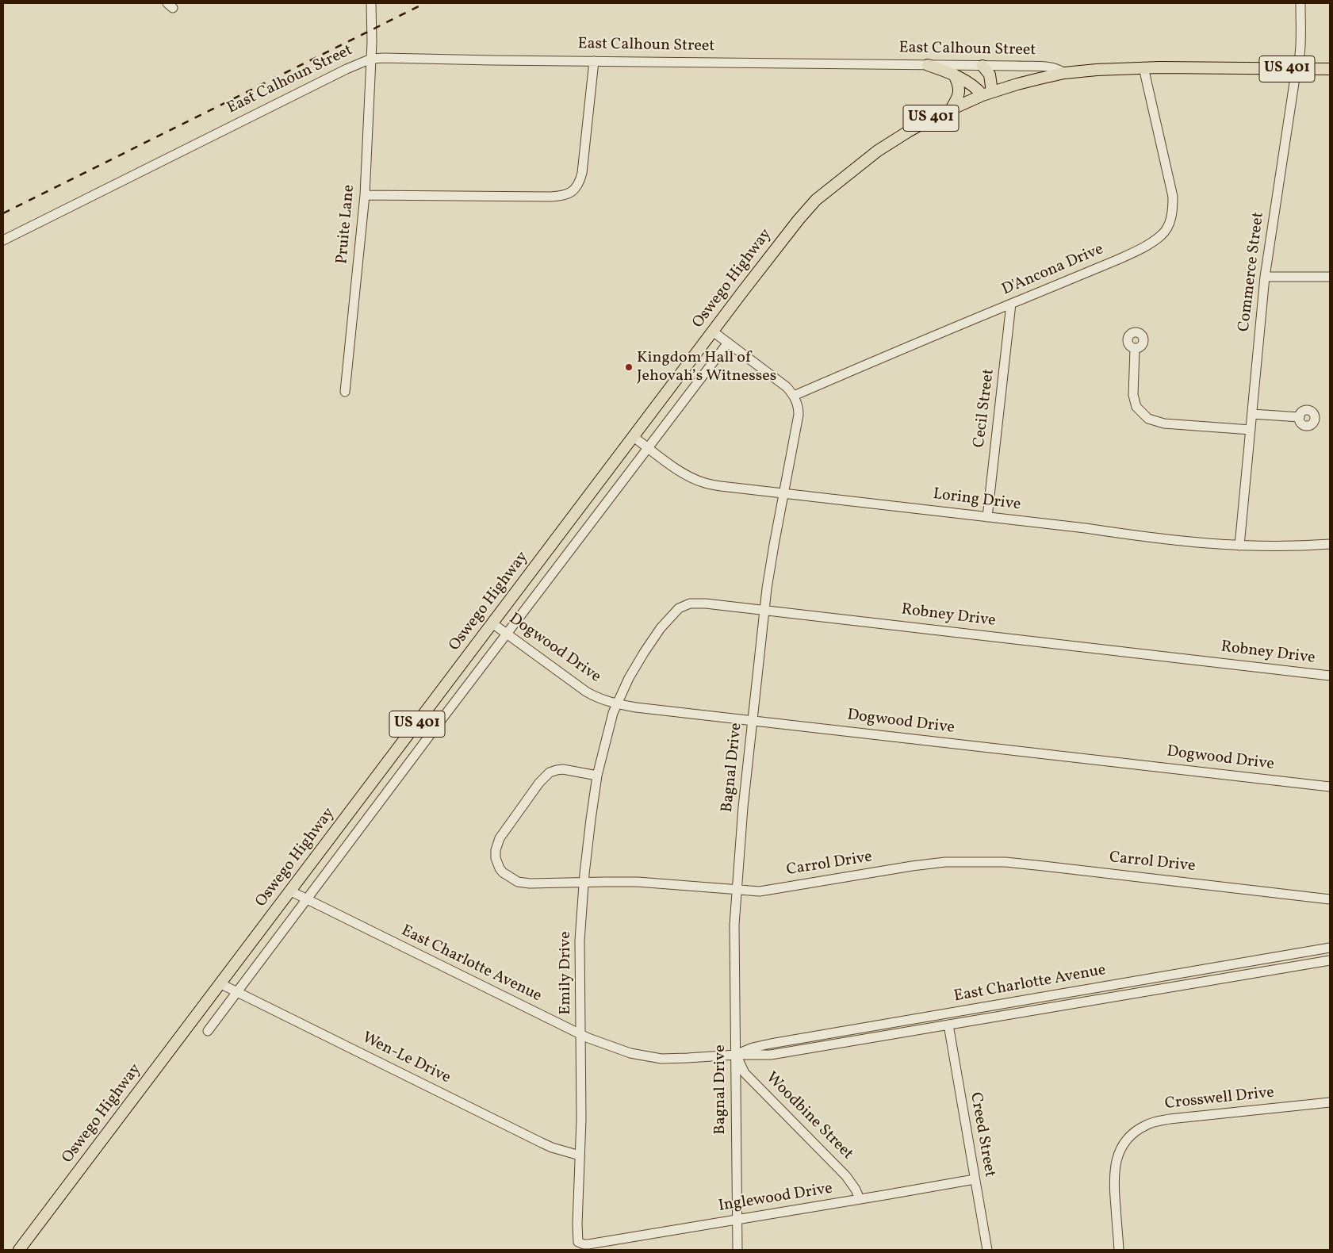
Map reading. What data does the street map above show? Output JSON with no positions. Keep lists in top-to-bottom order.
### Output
{
  "streets": {
    "main road": ["East Calhoun Street", "US 401", "Oswego Highway"],
    "street": [
      "Pruite Lane",
      "D'Ancona Drive",
      "Commerce Street",
      "Cecil Street",
      "Loring Drive",
      "Robney Drive",
      "Dogwood Drive",
      "Bagnal Drive",
      "Carrol Drive",
      "East Charlotte Avenue",
      "Emily Drive",
      "Wen-Le Drive",
      "Crosswell Drive",
      "Woodbine Street",
      "Creed Street",
      "Inglewood Drive"
    ]
  },
  "crossings": [
    ["East Calhoun Street", "Pruite Lane"],
    ["East Calhoun Street", "D'Ancona Drive"],
    ["East Calhoun Street", "Commerce Street"],
    ["East Calhoun Street", "Oswego Highway"],
    ["D'Ancona Drive", "Cecil Street"],
    ["D'Ancona Drive", "Bagnal Drive"],
    ["Commerce Street", "Loring Drive"],
    ["Oswego Highway", "Loring Drive"],
    ["Oswego Highway", "Dogwood Drive"],
    ["Oswego Highway", "East Charlotte Avenue"],
    ["Oswego Highway", "Wen-Le Drive"],
    ["Cecil Street", "Loring Drive"],
    ["Loring Drive", "Bagnal Drive"],
    ["Robney Drive", "Dogwood Drive"],
    ["Robney Drive", "Bagnal Drive"],
    ["Robney Drive", "Emily Drive"],
    ["Dogwood Drive", "Bagnal Drive"],
    ["Dogwood Drive", "Emily Drive"],
    ["Bagnal Drive", "Carrol Drive"],
    ["Bagnal Drive", "East Charlotte Avenue"],
    ["Bagnal Drive", "Woodbine Street"],
    ["Bagnal Drive", "Inglewood Drive"],
    ["Carrol Drive", "Emily Drive"],
    ["East Charlotte Avenue", "Emily Drive"],
    ["East Charlotte Avenue", "Woodbine Street"],
    ["East Charlotte Avenue", "Creed Street"],
    ["Emily Drive", "Wen-Le Drive"],
    ["Emily Drive", "Inglewood Drive"],
    ["Woodbine Street", "Inglewood Drive"],
    ["Creed Street", "Inglewood Drive"]
  ],
  "places": ["Kingdom Hall of Jehovah’s Witnesses"]
}
